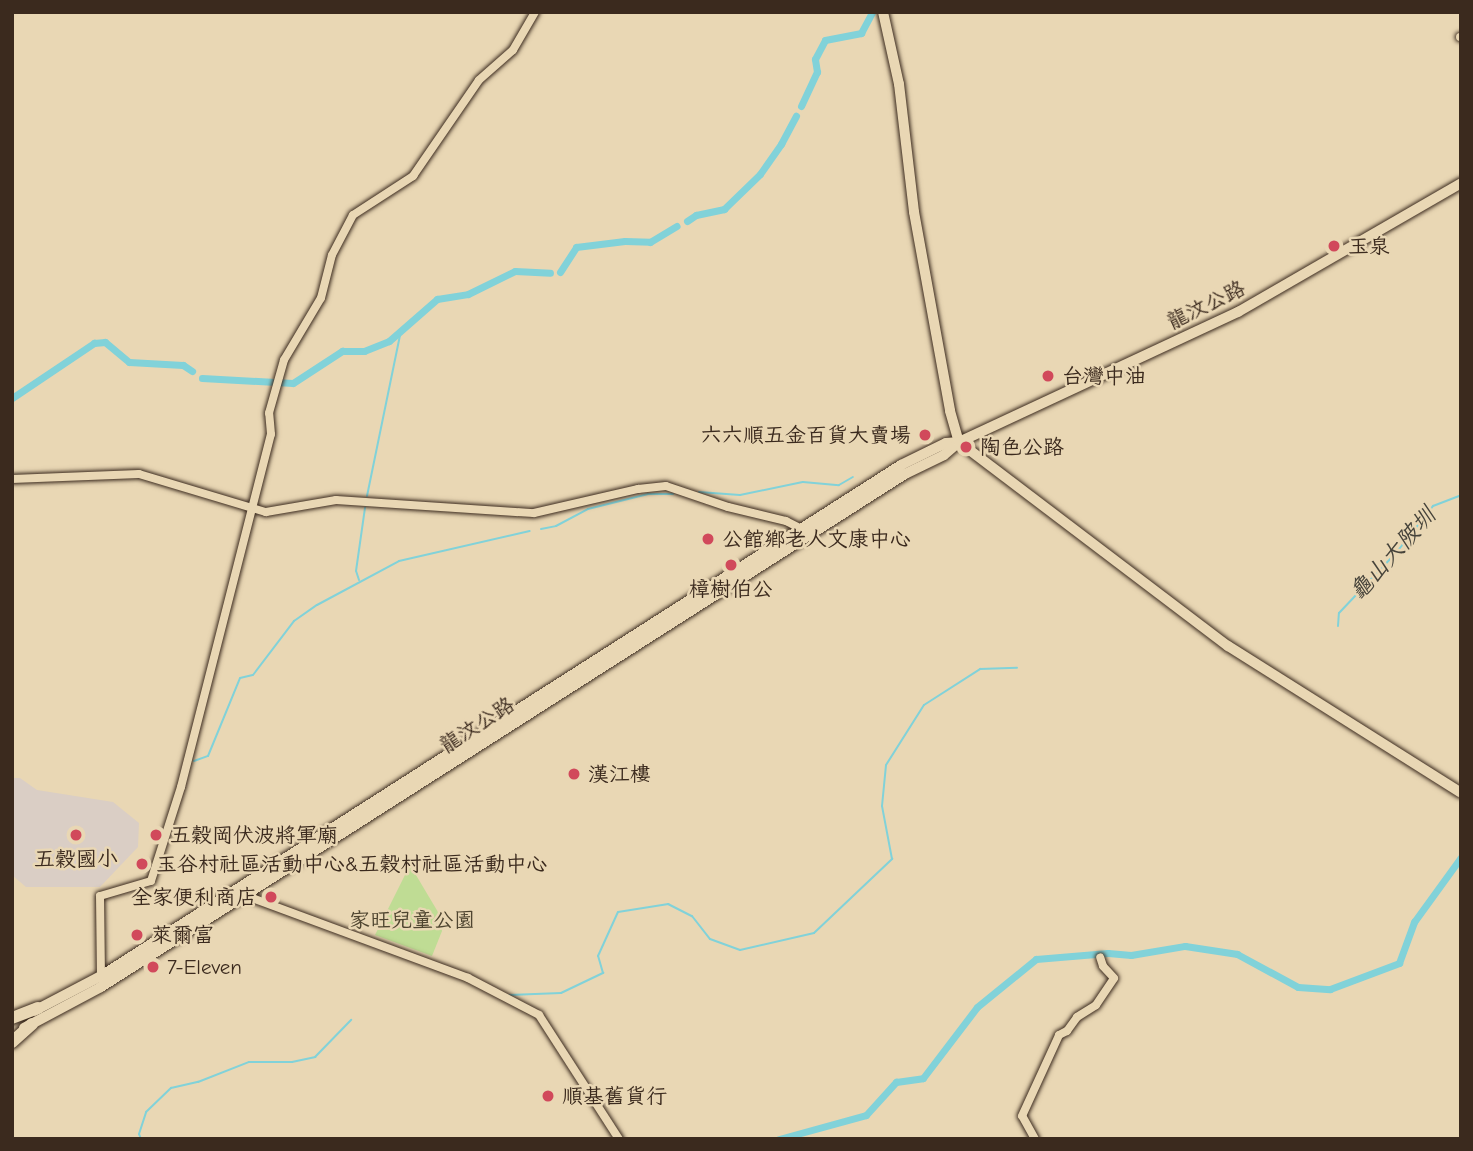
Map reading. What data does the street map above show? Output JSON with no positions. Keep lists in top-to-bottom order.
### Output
{
  "streets": {
    "main road": ["龍汶公路"]
  },
  "water": ["龜山大陂圳"],
  "parks": ["家旺兒童公園"],
  "places": [
    "玉泉",
    "台灣中油",
    "六六順五金百貨大賣場",
    "陶色公路",
    "公館鄉老人文康中心",
    "樟樹伯公",
    "漢江樓",
    "五穀國小",
    "五穀岡伏波將軍廟",
    "玉谷村社區活動中心&五穀村社區活動中心",
    "全家便利商店",
    "萊爾富",
    "7-Eleven",
    "順基舊貨行"
  ]
}
